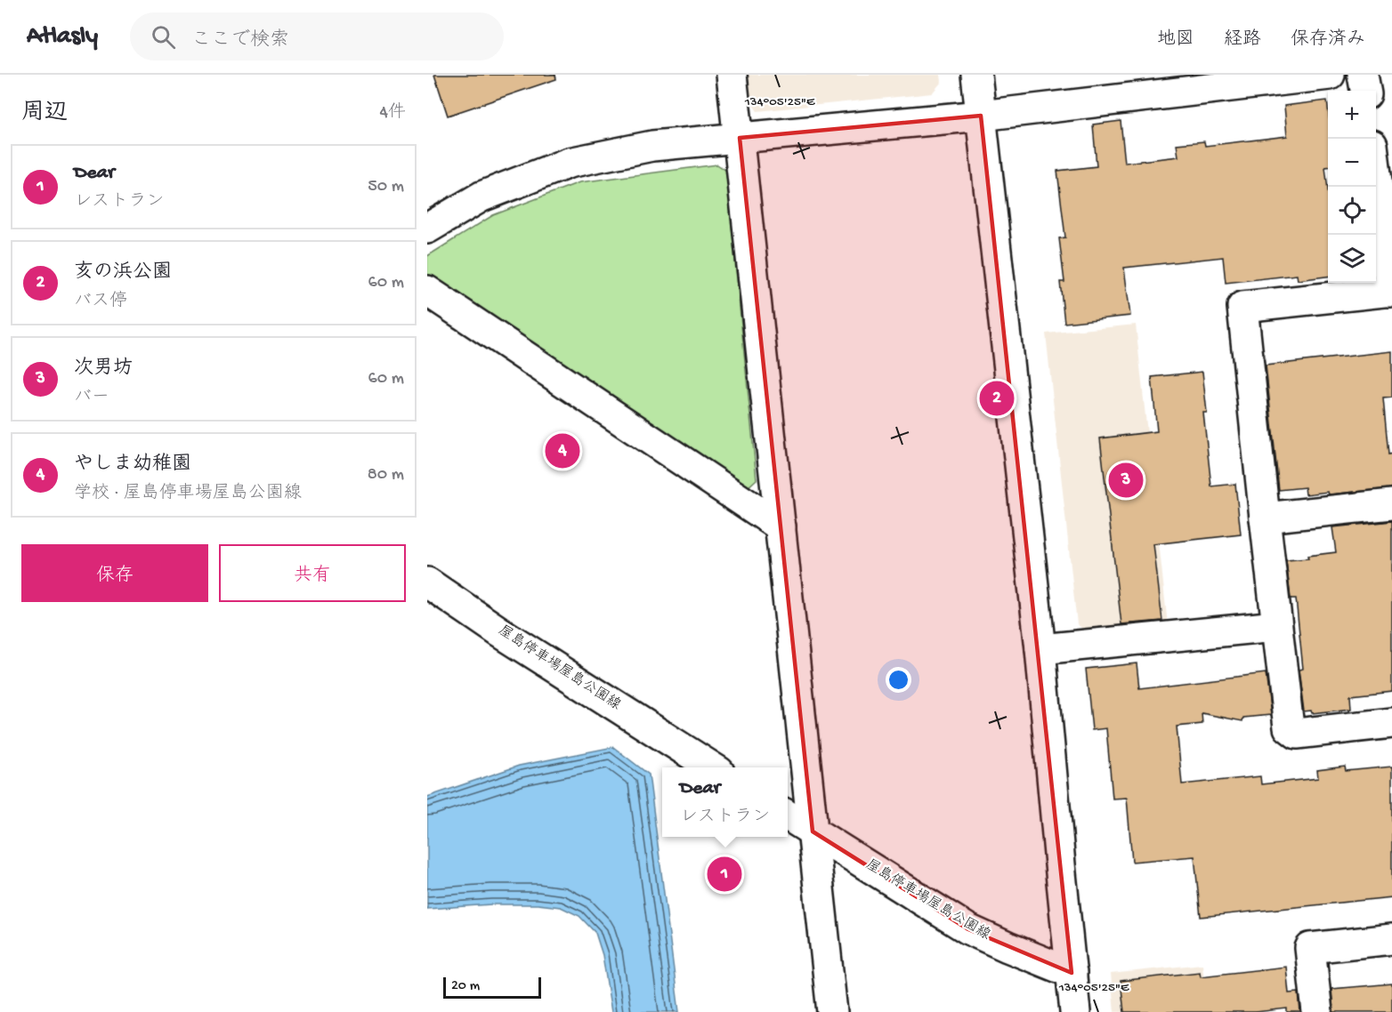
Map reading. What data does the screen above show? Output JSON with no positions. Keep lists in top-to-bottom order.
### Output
{
  "streets": {
    "street": ["屋島停車場屋島公園線"]
  },
  "scale_bar": "20 m",
  "page": {
    "header": "Atlasly",
    "search": "ここで検索",
    "nav": ["地図", "経路", "保存済み"],
    "heading": ["周辺", "4件"],
    "map_buttons": ["+", "−"],
    "list": [
      {
        "mark": "1",
        "name": "Dear",
        "note": "レストラン",
        "value": "50 m"
      },
      {
        "mark": "2",
        "name": "亥の浜公園",
        "note": "バス停",
        "value": "60 m"
      },
      {
        "mark": "3",
        "name": "次男坊",
        "note": "バー",
        "value": "60 m"
      },
      {
        "mark": "4",
        "name": "やしま幼稚園",
        "note": "学校 · 屋島停車場屋島公園線",
        "value": "80 m"
      }
    ],
    "pins": [
      "2",
      "4",
      "3",
      "1"
    ],
    "buttons": ["保存", "共有"],
    "popup": ["Dear", "レストラン"],
    "scale": "20 m"
  },
  "coordinates": ["134°05'25\"E"]
}
